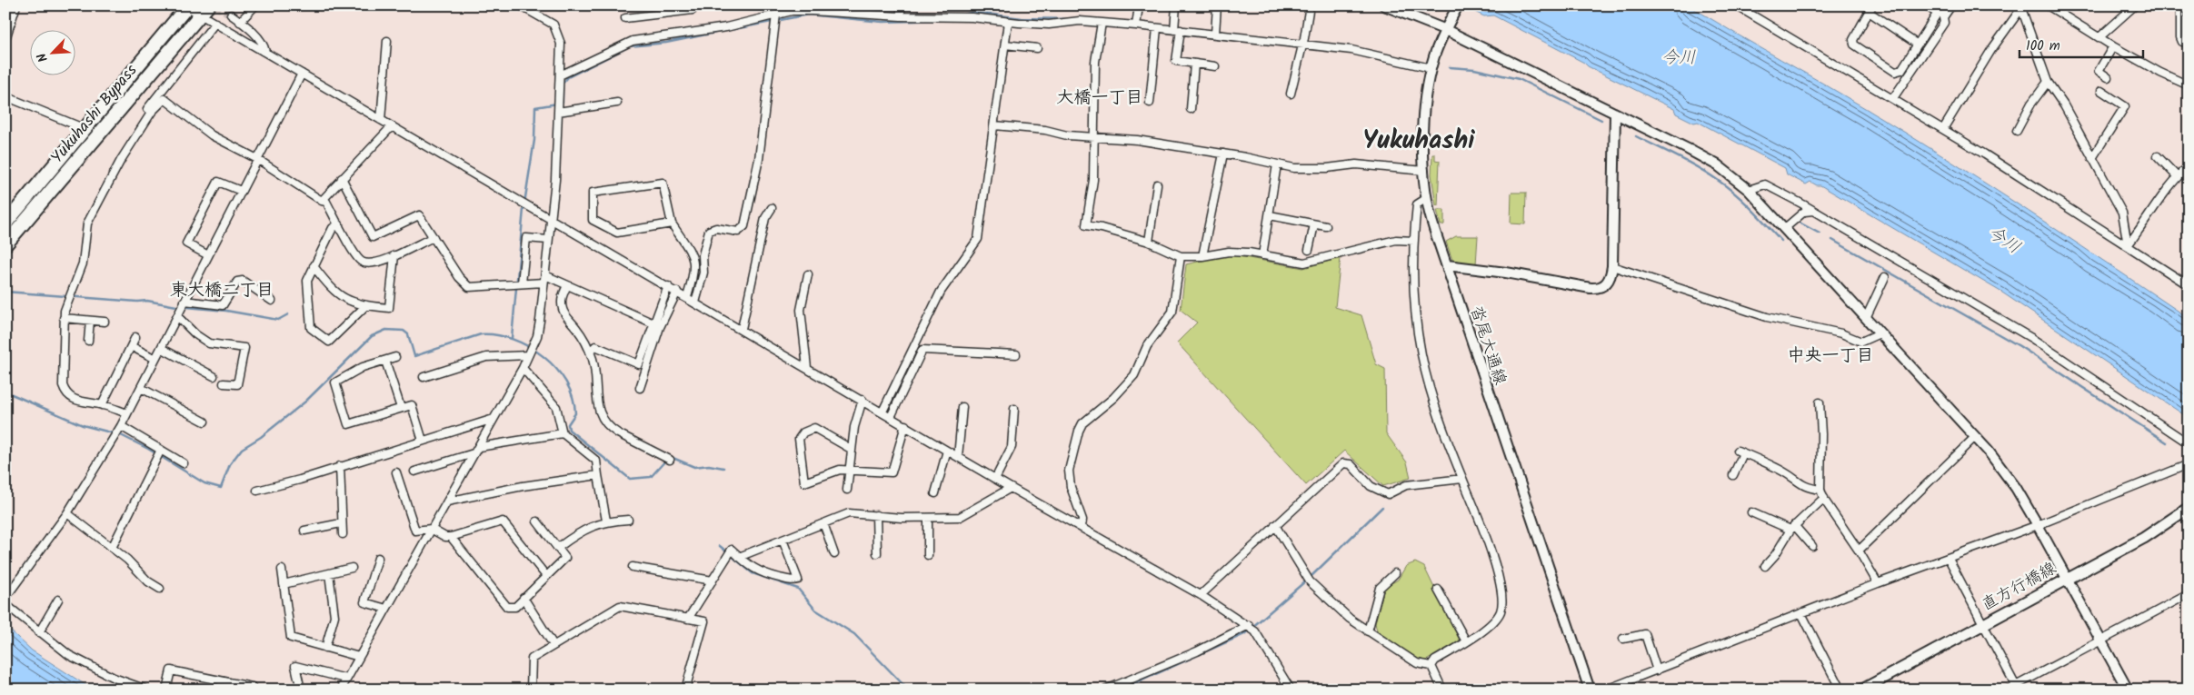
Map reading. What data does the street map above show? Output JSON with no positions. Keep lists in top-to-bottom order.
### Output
{
  "streets": {
    "highway": ["Yukuhashi Bypass"],
    "main road": ["直方行橋線"],
    "street": ["沓尾大通線"]
  },
  "districts": [
    "大橋一丁目",
    "Yukuhashi",
    "東大橋二丁目",
    "中央一丁目"
  ],
  "water": ["今川"],
  "scale_bar": "100 m",
  "north": "bottom left"
}
